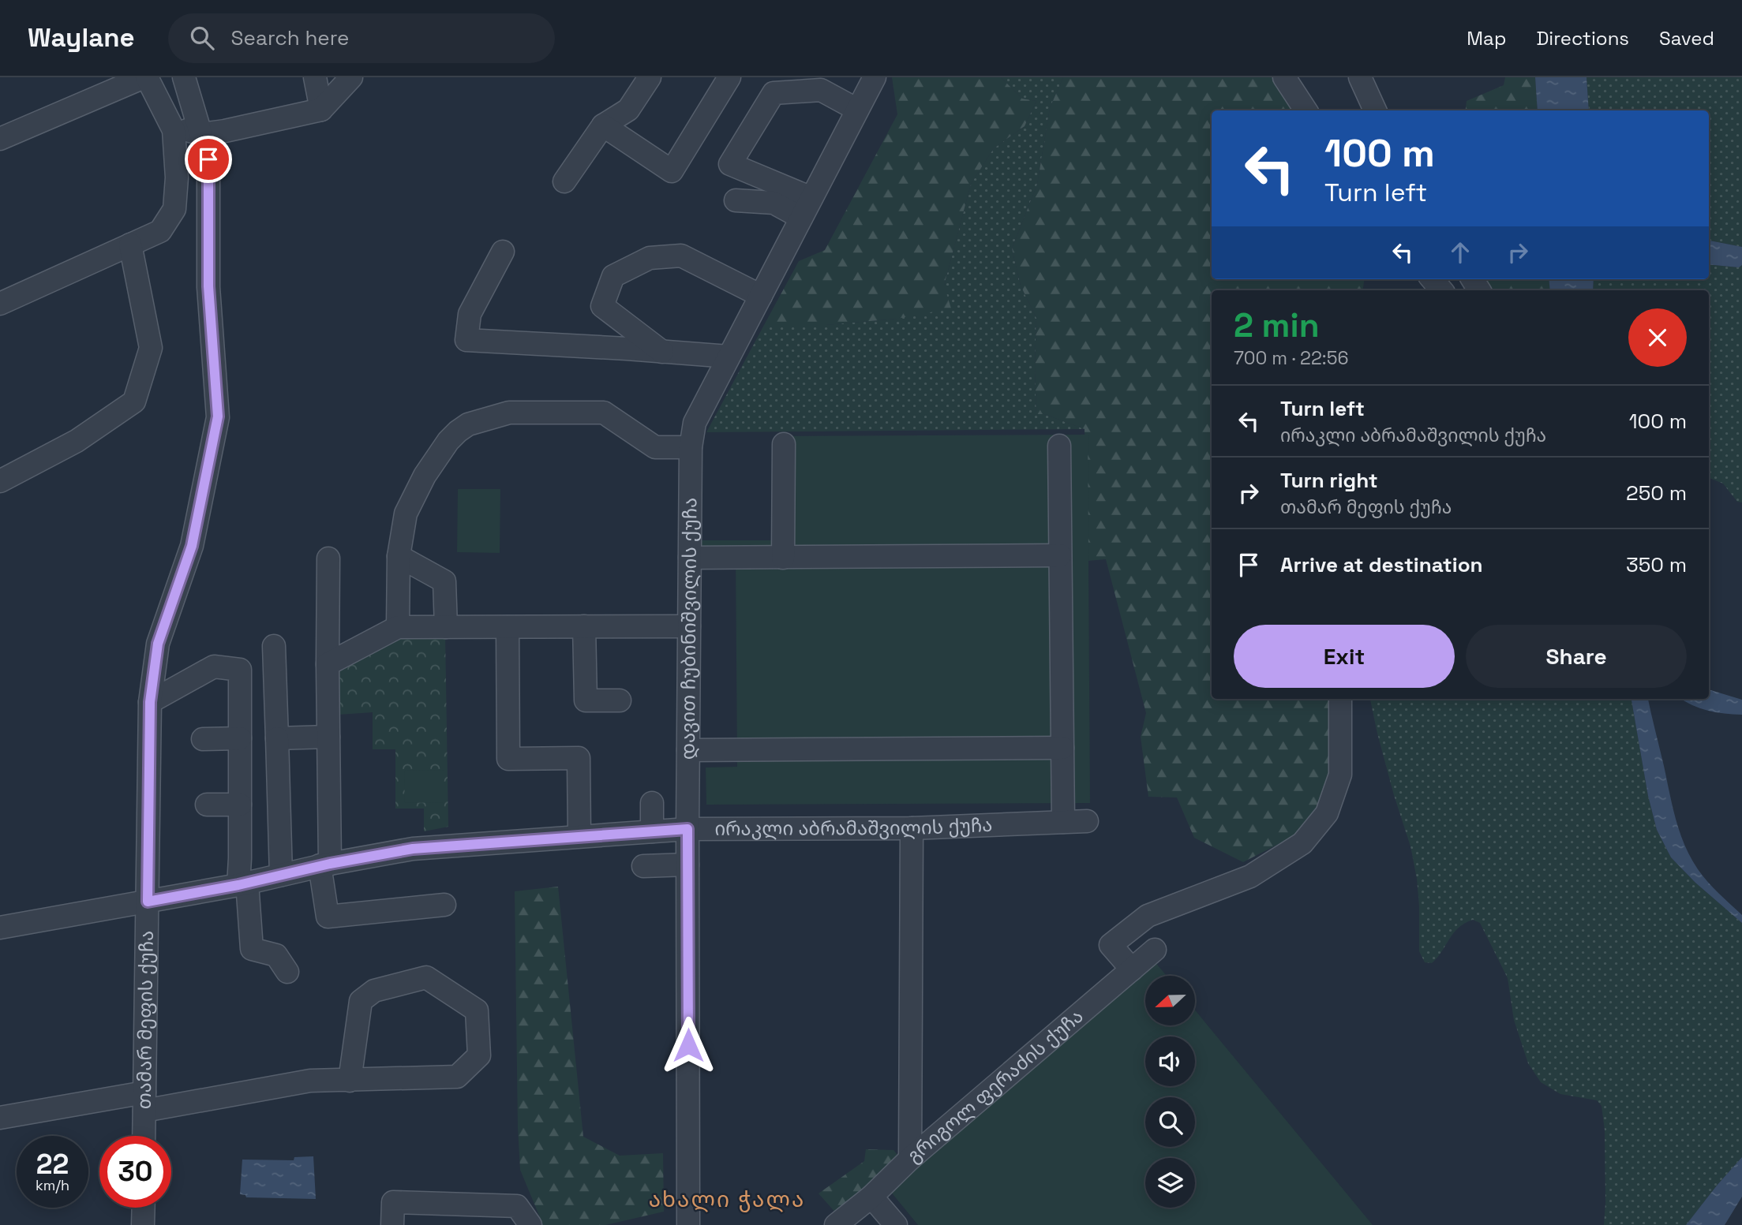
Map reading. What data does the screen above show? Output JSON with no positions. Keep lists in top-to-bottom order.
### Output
{
  "streets": {
    "street": [
      "დავით ჩუბინიშვილის ქუჩა",
      "ირაკლი აბრამაშვილის ქუჩა",
      "თამარ მეფის ქუჩა",
      "გრიგოლ ფერაძის ქუჩა"
    ]
  },
  "crossings": [
    ["დავით ჩუბინიშვილის ქუჩა", "ირაკლი აბრამაშვილის ქუჩა"],
    ["ირაკლი აბრამაშვილის ქუჩა", "თამარ მეფის ქუჩა"]
  ],
  "districts": ["ახალი ჭალა"],
  "north": "left",
  "page": {
    "header": "Waylane",
    "search": "Search here",
    "nav": ["Map", "Directions", "Saved"],
    "turn": ["100 m", "Turn left"],
    "heading": ["2 min", "700 m · 22:56"],
    "list": [
      {
        "name": "Turn left",
        "note": "ირაკლი აბრამაშვილის ქუჩა",
        "value": "100 m"
      },
      {
        "name": "Turn right",
        "note": "თამარ მეფის ქუჩა",
        "value": "250 m"
      },
      {
        "name": "Arrive at destination",
        "value": "350 m"
      }
    ],
    "buttons": ["Exit", "Share"],
    "speed": "22 km/h",
    "limit": "30"
  }
}
